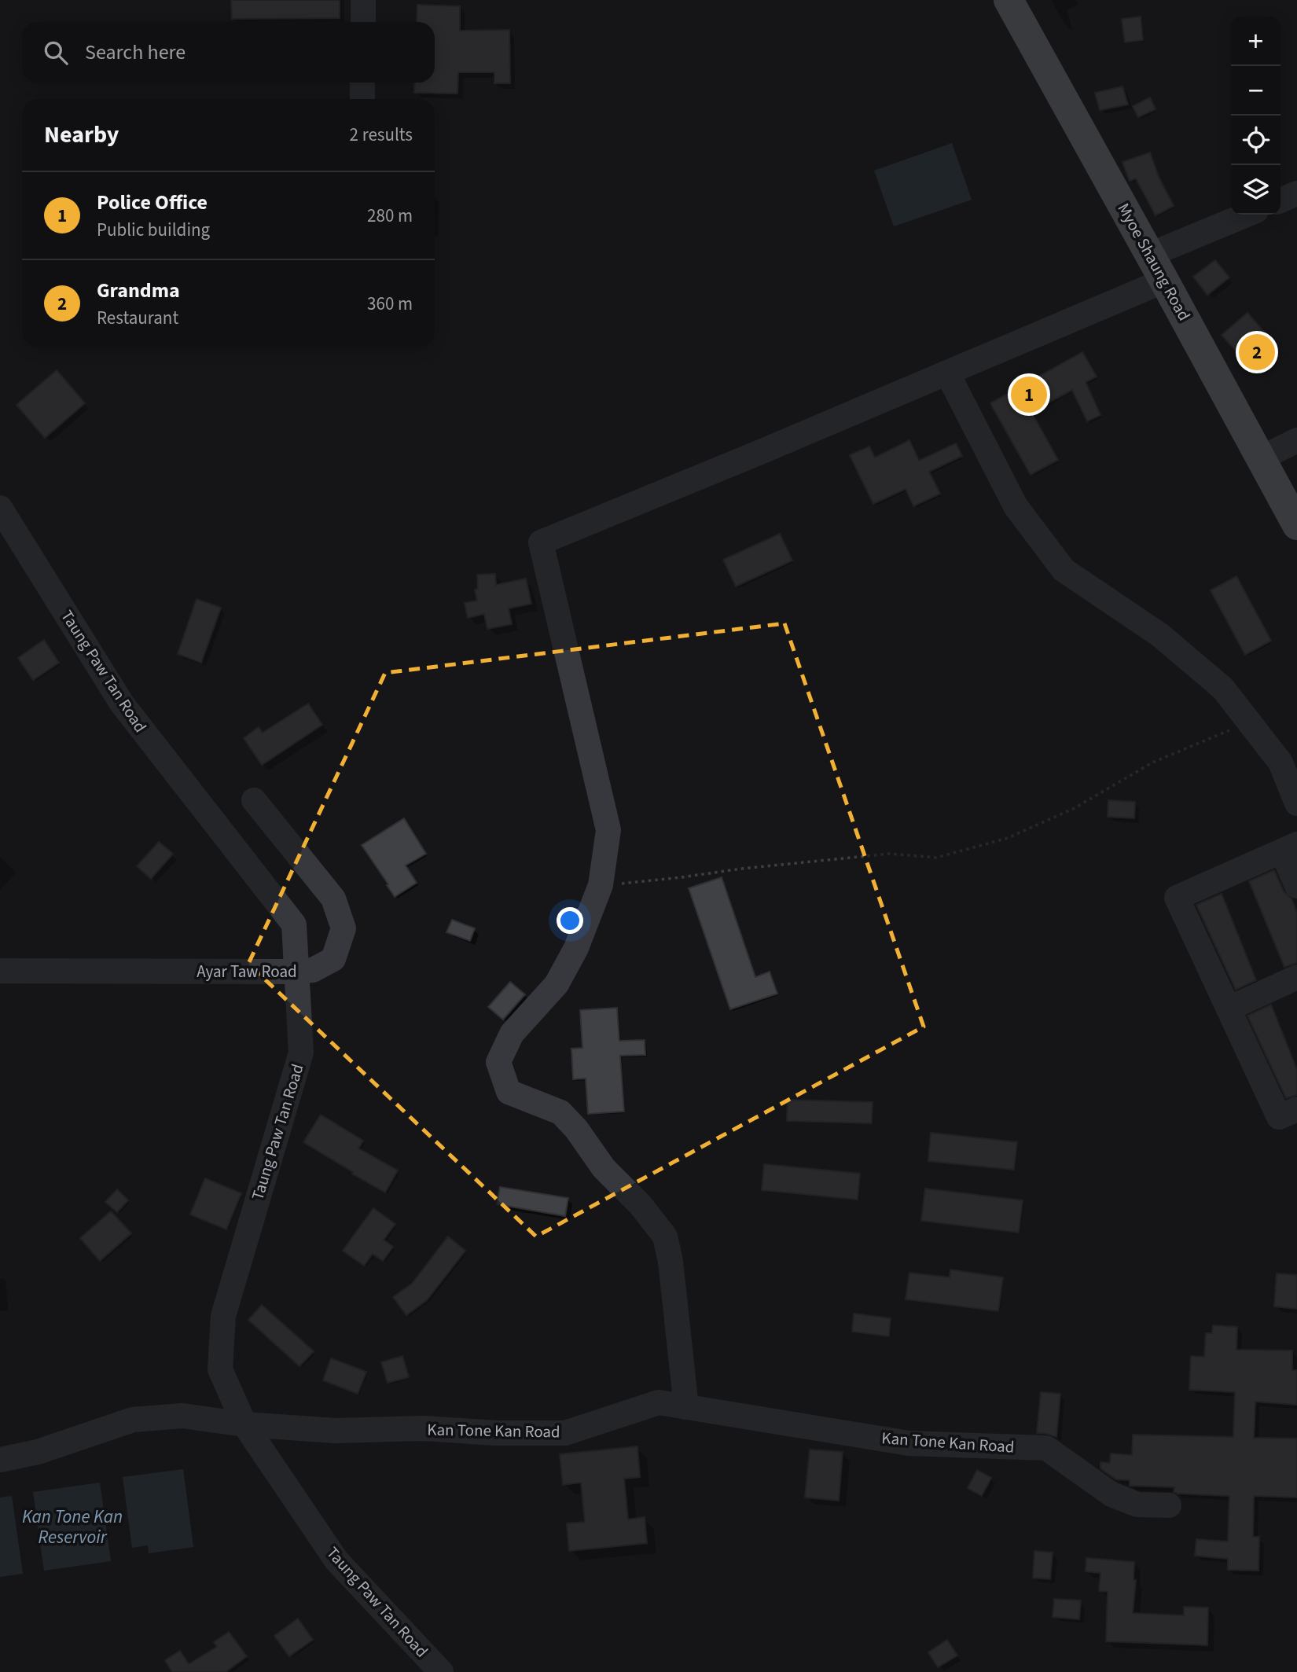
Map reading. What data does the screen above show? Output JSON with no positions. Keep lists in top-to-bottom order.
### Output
{
  "streets": {
    "highway": ["Myoe Shaung Road"],
    "street": ["Taung Paw Tan Road", "Ayar Taw Road", "Kan Tone Kan Road"]
  },
  "crossings": [
    ["Taung Paw Tan Road", "Ayar Taw Road"],
    ["Taung Paw Tan Road", "Kan Tone Kan Road"]
  ],
  "water": ["Kan Tone Kan Reservoir"],
  "page": {
    "map_buttons": ["+", "−"],
    "search": "Search here",
    "heading": ["Nearby", "2 results"],
    "list": [
      {
        "mark": "1",
        "name": "Police Office",
        "note": "Public building",
        "value": "280 m"
      },
      {
        "mark": "2",
        "name": "Grandma",
        "note": "Restaurant",
        "value": "360 m"
      }
    ],
    "pins": ["2", "1"]
  }
}
